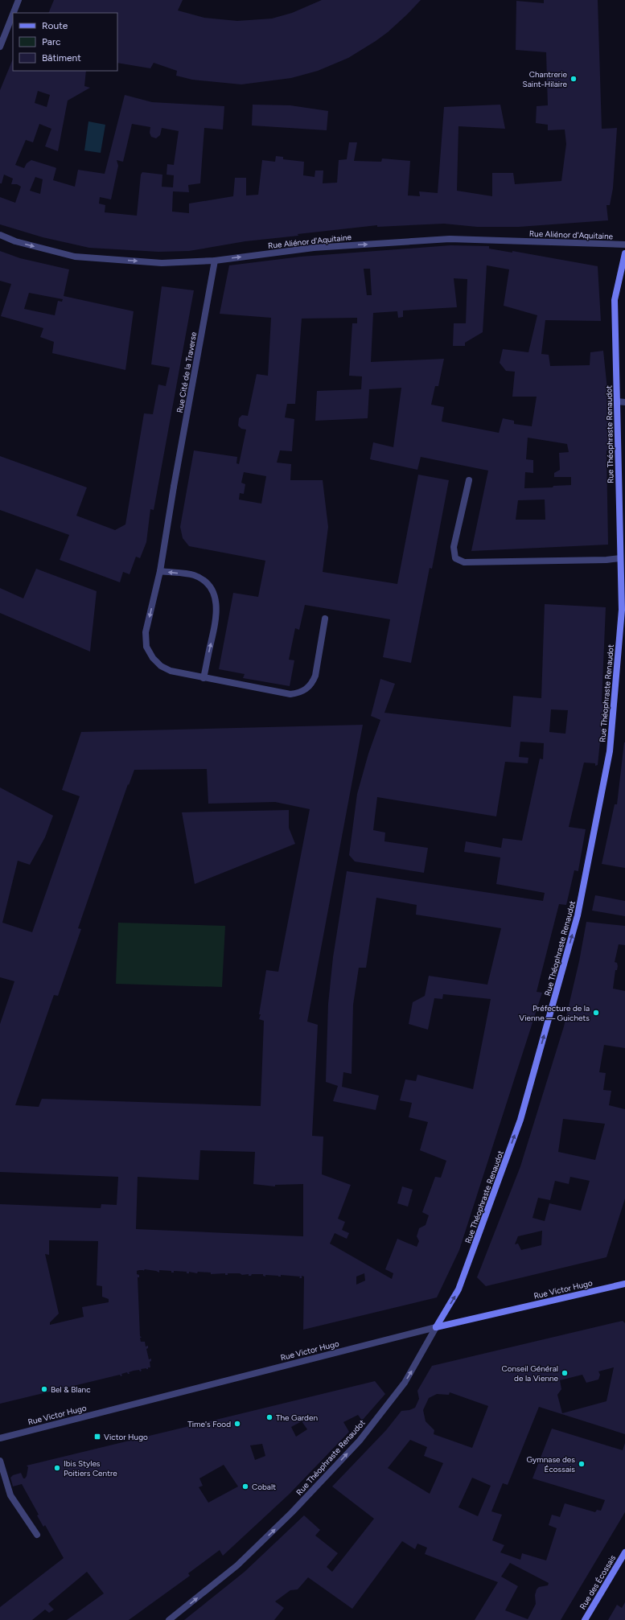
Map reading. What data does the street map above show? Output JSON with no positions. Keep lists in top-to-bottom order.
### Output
{
  "streets": {
    "street": [
      "Rue Aliénor d'Aquitaine",
      "Rue Cité de la Traverse",
      "Rue Théophraste Renaudot",
      "Rue Victor Hugo",
      "Rue des Écossais"
    ]
  },
  "crossings": [
    ["Rue Aliénor d'Aquitaine", "Rue Cité de la Traverse"],
    ["Rue Théophraste Renaudot", "Rue Victor Hugo"]
  ],
  "one_way": ["Rue Aliénor d'Aquitaine", "Rue Théophraste Renaudot"],
  "places": {
    "other": [
      "Chantrerie Saint-Hilaire",
      "Préfecture de la Vienne — Guichets",
      "Conseil Général de la Vienne",
      "Bel & Blanc",
      "The Garden",
      "Time's Food",
      "Gymnase des Écossais",
      "Ibis Styles Poitiers Centre",
      "Cobalt"
    ],
    "transit": ["Victor Hugo"]
  },
  "legend": ["Route", "Parc", "Bâtiment"]
}
